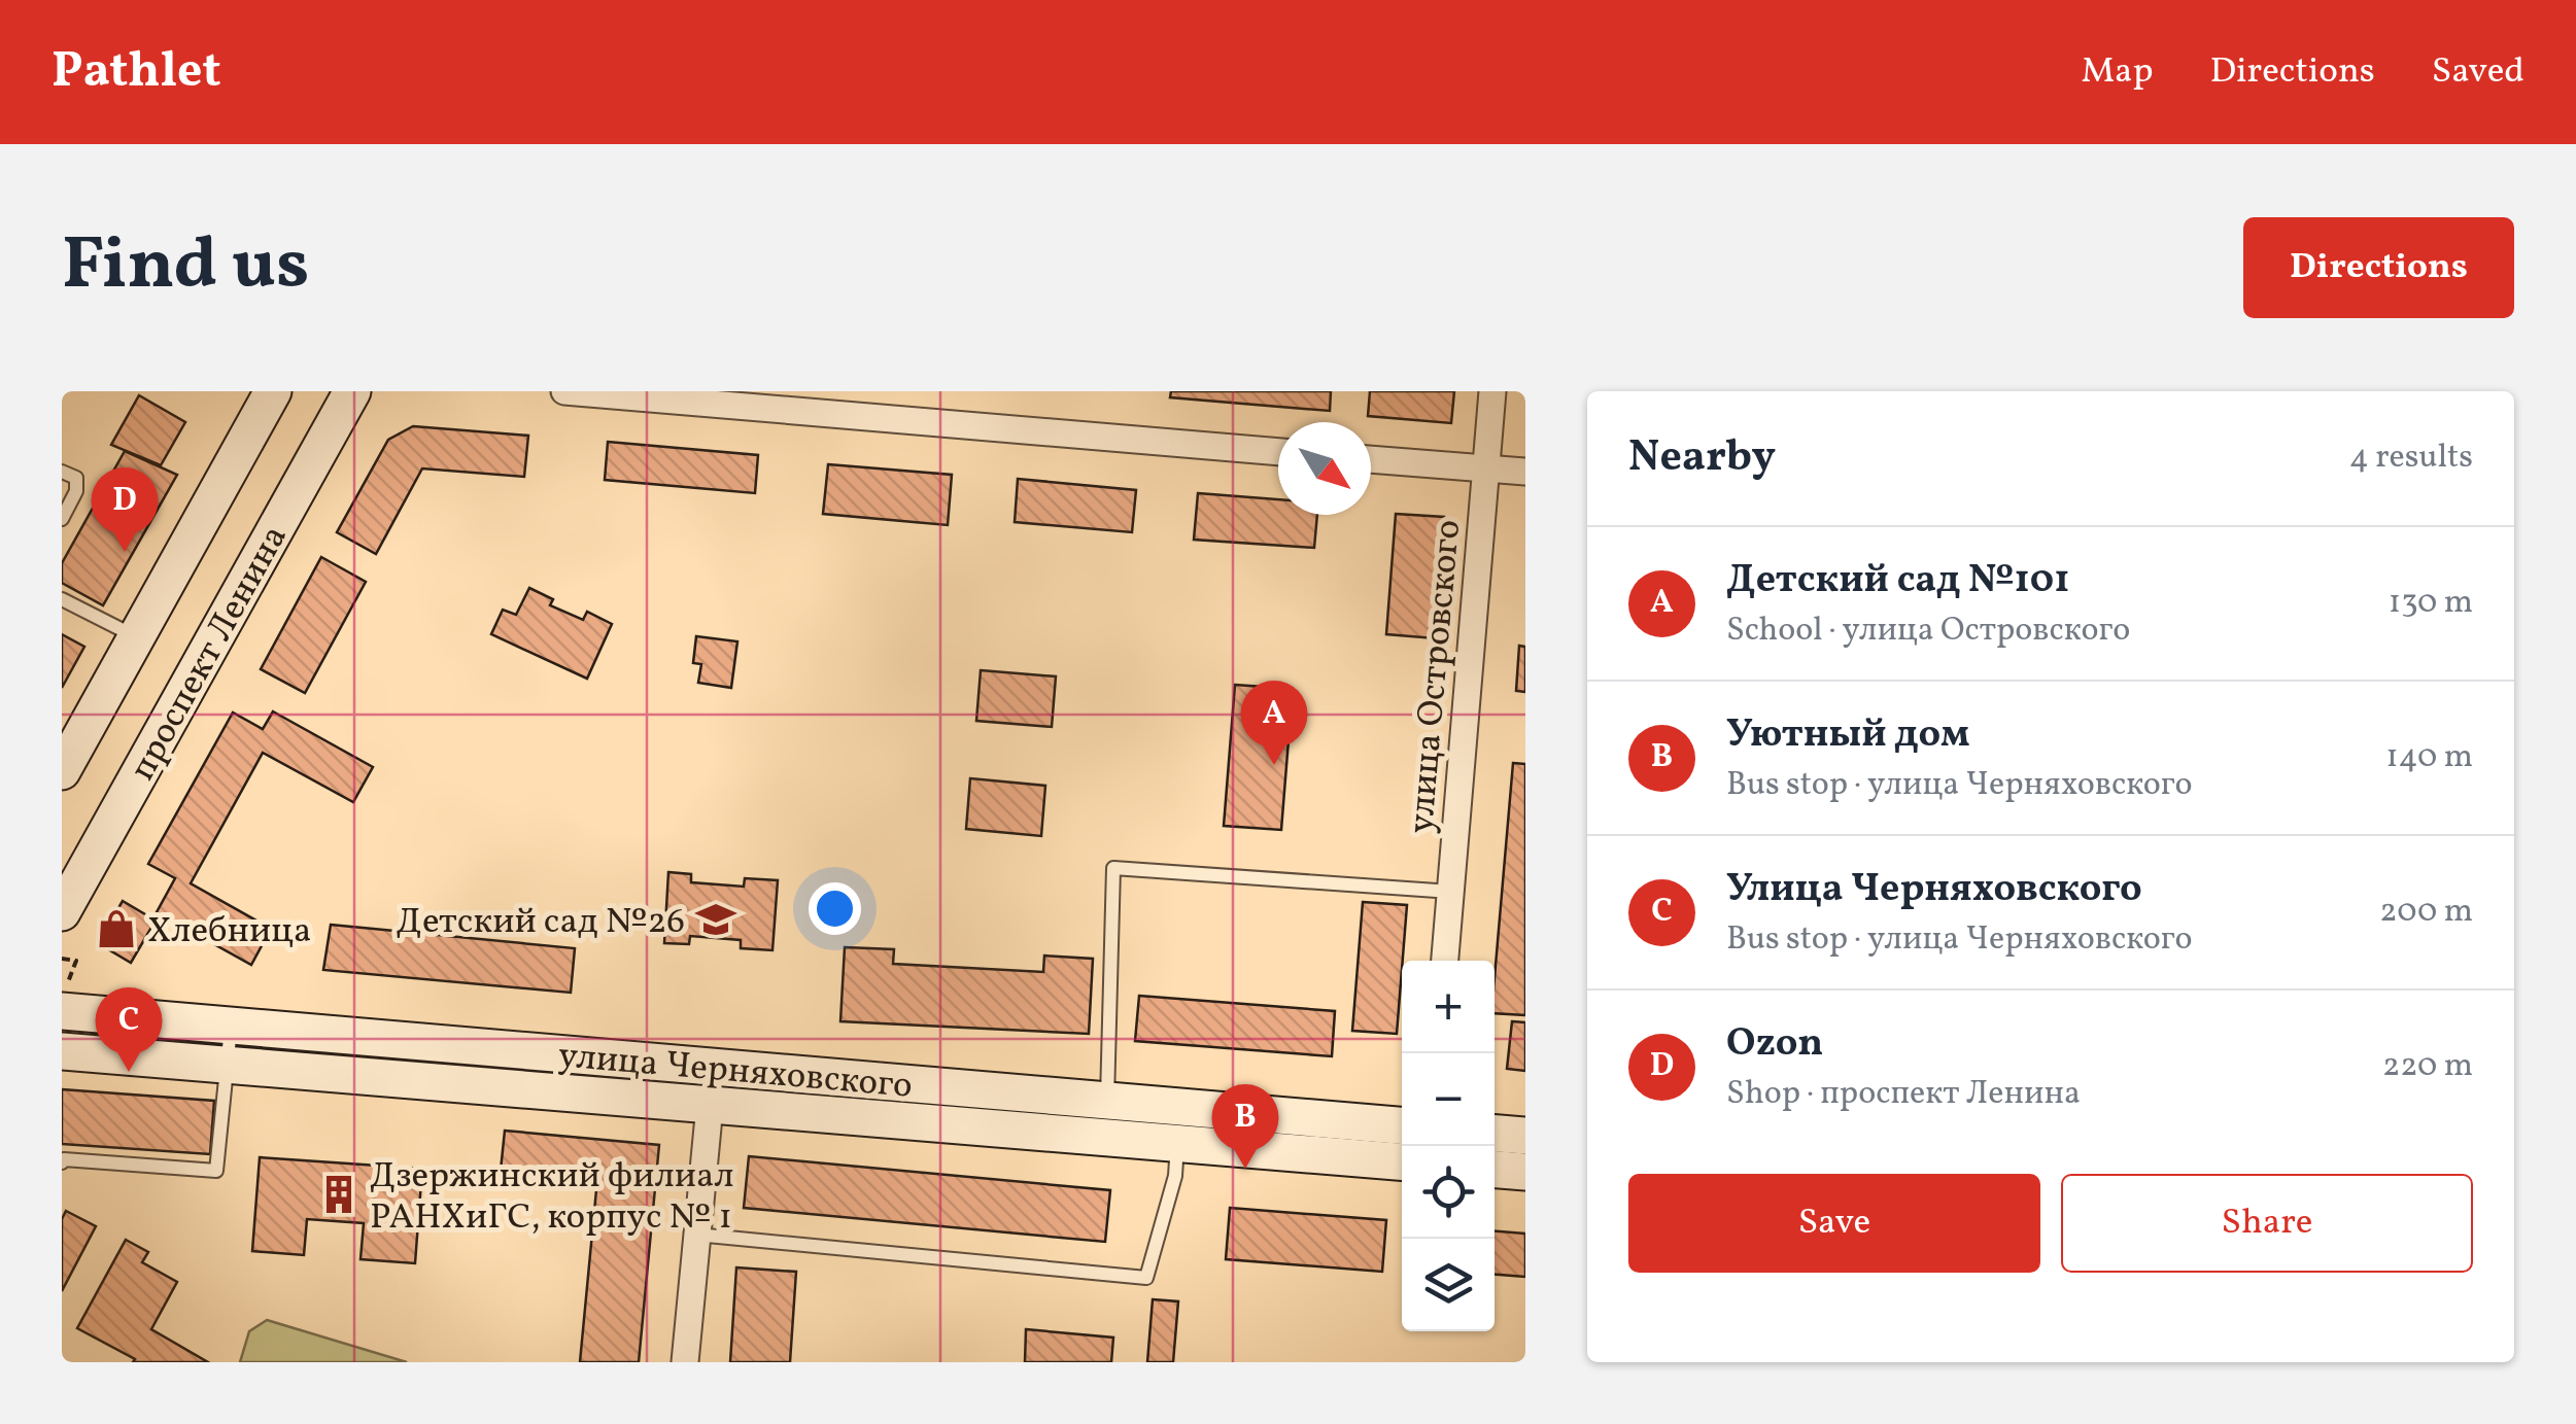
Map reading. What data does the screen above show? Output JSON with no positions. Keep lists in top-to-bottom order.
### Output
{
  "streets": {
    "street": ["проспект Ленина", "улица Островского", "улица Черняховского"]
  },
  "places": {
    "school or university": ["Детский сад №26"],
    "shop": ["Хлебница"],
    "building": ["Дзержинский филиал РАНХиГС, корпус № 1"]
  },
  "north": "bottom right",
  "page": {
    "header": "Pathlet",
    "nav": ["Map", "Directions", "Saved"],
    "title": "Find us",
    "buttons": [
      "Directions",
      ["Save", "Share"]
    ],
    "heading": ["Nearby", "4 results"],
    "pins": [
      "D",
      "A",
      "C",
      "B"
    ],
    "list": [
      {
        "mark": "A",
        "name": "Детский сад №101",
        "note": "School · улица Островского",
        "value": "130 m"
      },
      {
        "mark": "B",
        "name": "Уютный дом",
        "note": "Bus stop · улица Черняховского",
        "value": "140 m"
      },
      {
        "mark": "C",
        "name": "Улица Черняховского",
        "note": "Bus stop · улица Черняховского",
        "value": "200 m"
      },
      {
        "mark": "D",
        "name": "Ozon",
        "note": "Shop · проспект Ленина",
        "value": "220 m"
      }
    ],
    "map_buttons": ["+", "−"]
  }
}
